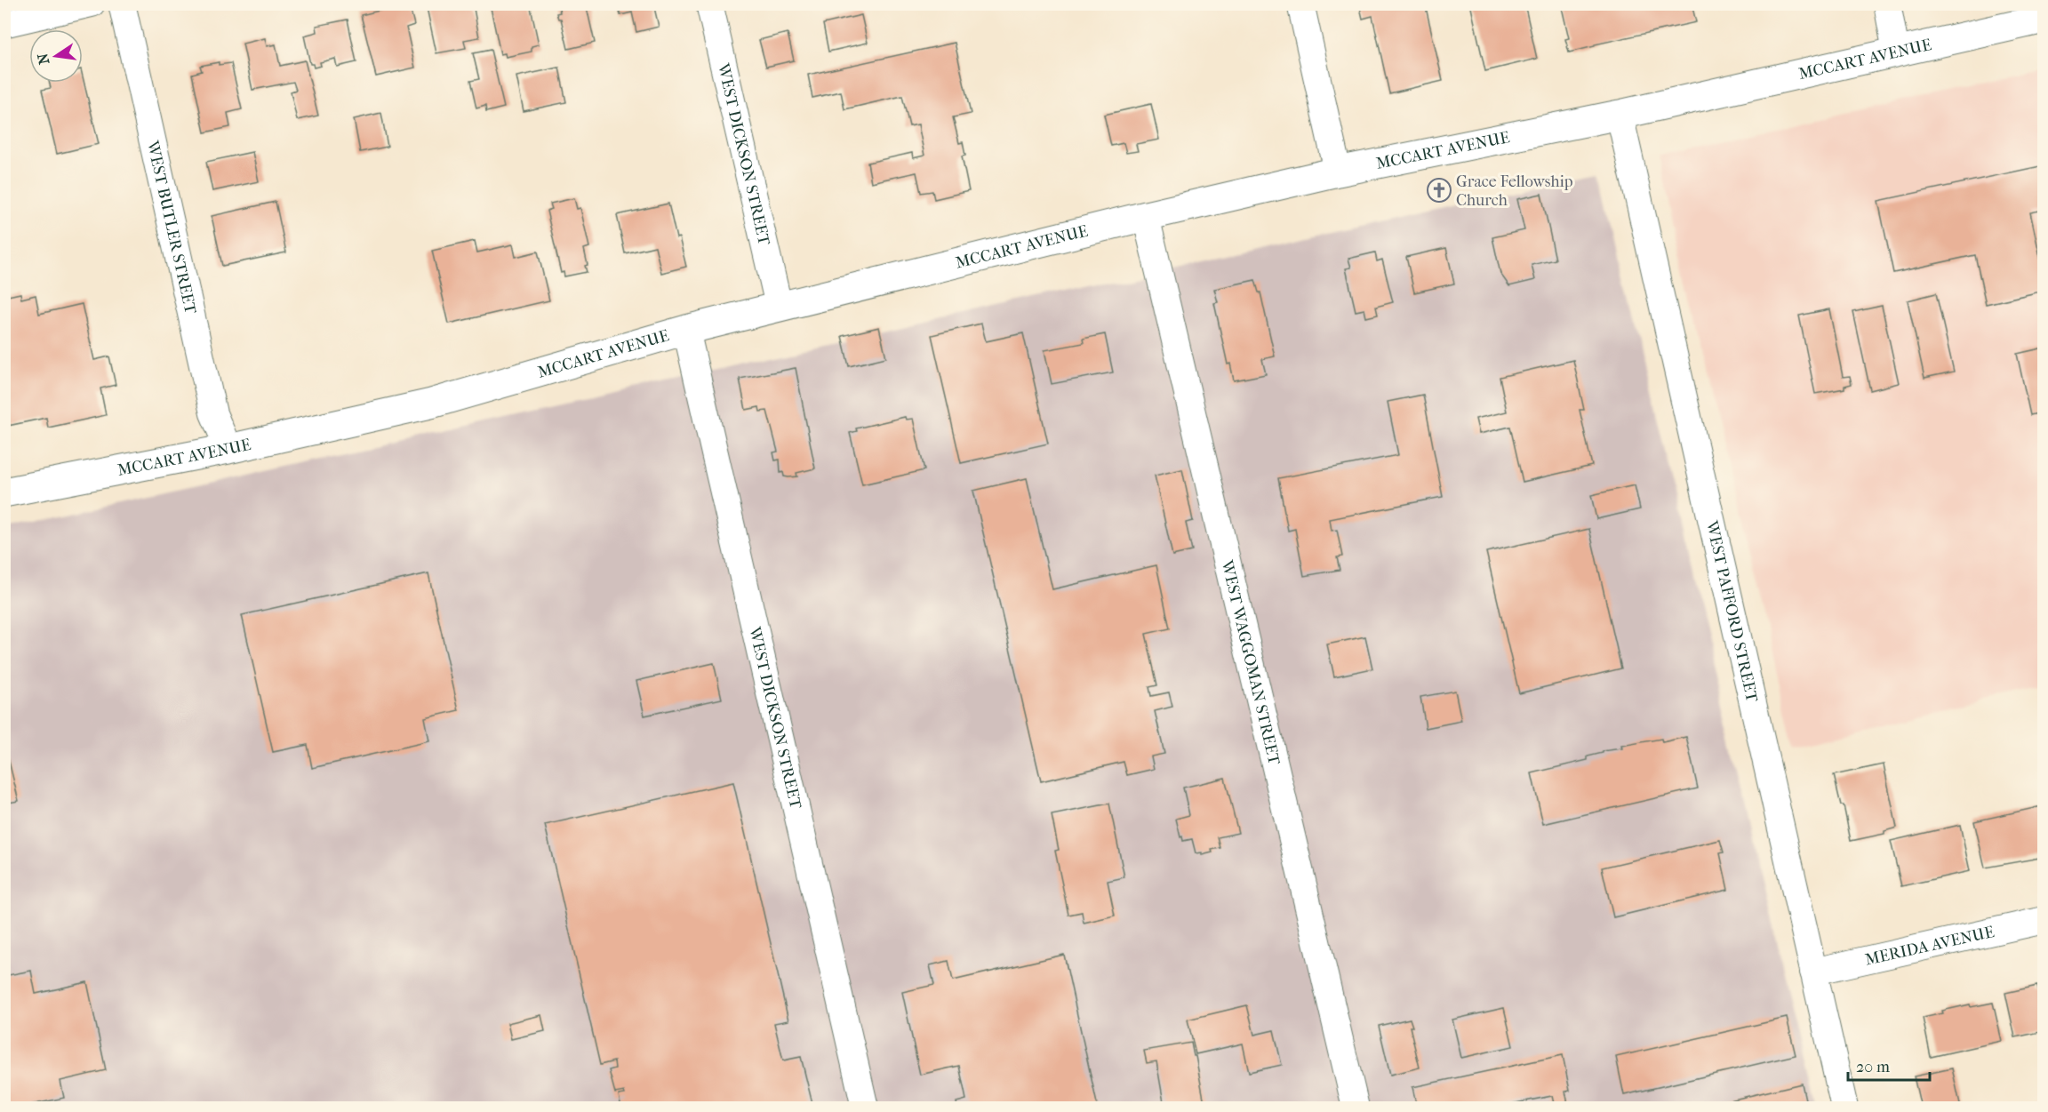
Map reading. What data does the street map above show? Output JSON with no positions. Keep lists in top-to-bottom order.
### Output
{
  "streets": {
    "main road": ["MCCART AVENUE"],
    "street": [
      "WEST DICKSON STREET",
      "WEST BUTLER STREET",
      "WEST PAFFORD STREET",
      "WEST WAGGOMAN STREET",
      "MERIDA AVENUE"
    ]
  },
  "crossings": [
    ["MCCART AVENUE", "WEST DICKSON STREET"],
    ["MCCART AVENUE", "WEST BUTLER STREET"],
    ["MCCART AVENUE", "WEST PAFFORD STREET"],
    ["MCCART AVENUE", "WEST WAGGOMAN STREET"],
    ["WEST PAFFORD STREET", "MERIDA AVENUE"]
  ],
  "places": {
    "church": ["Grace Fellowship Church"]
  },
  "scale_bar": "20 m",
  "north": "left"
}
